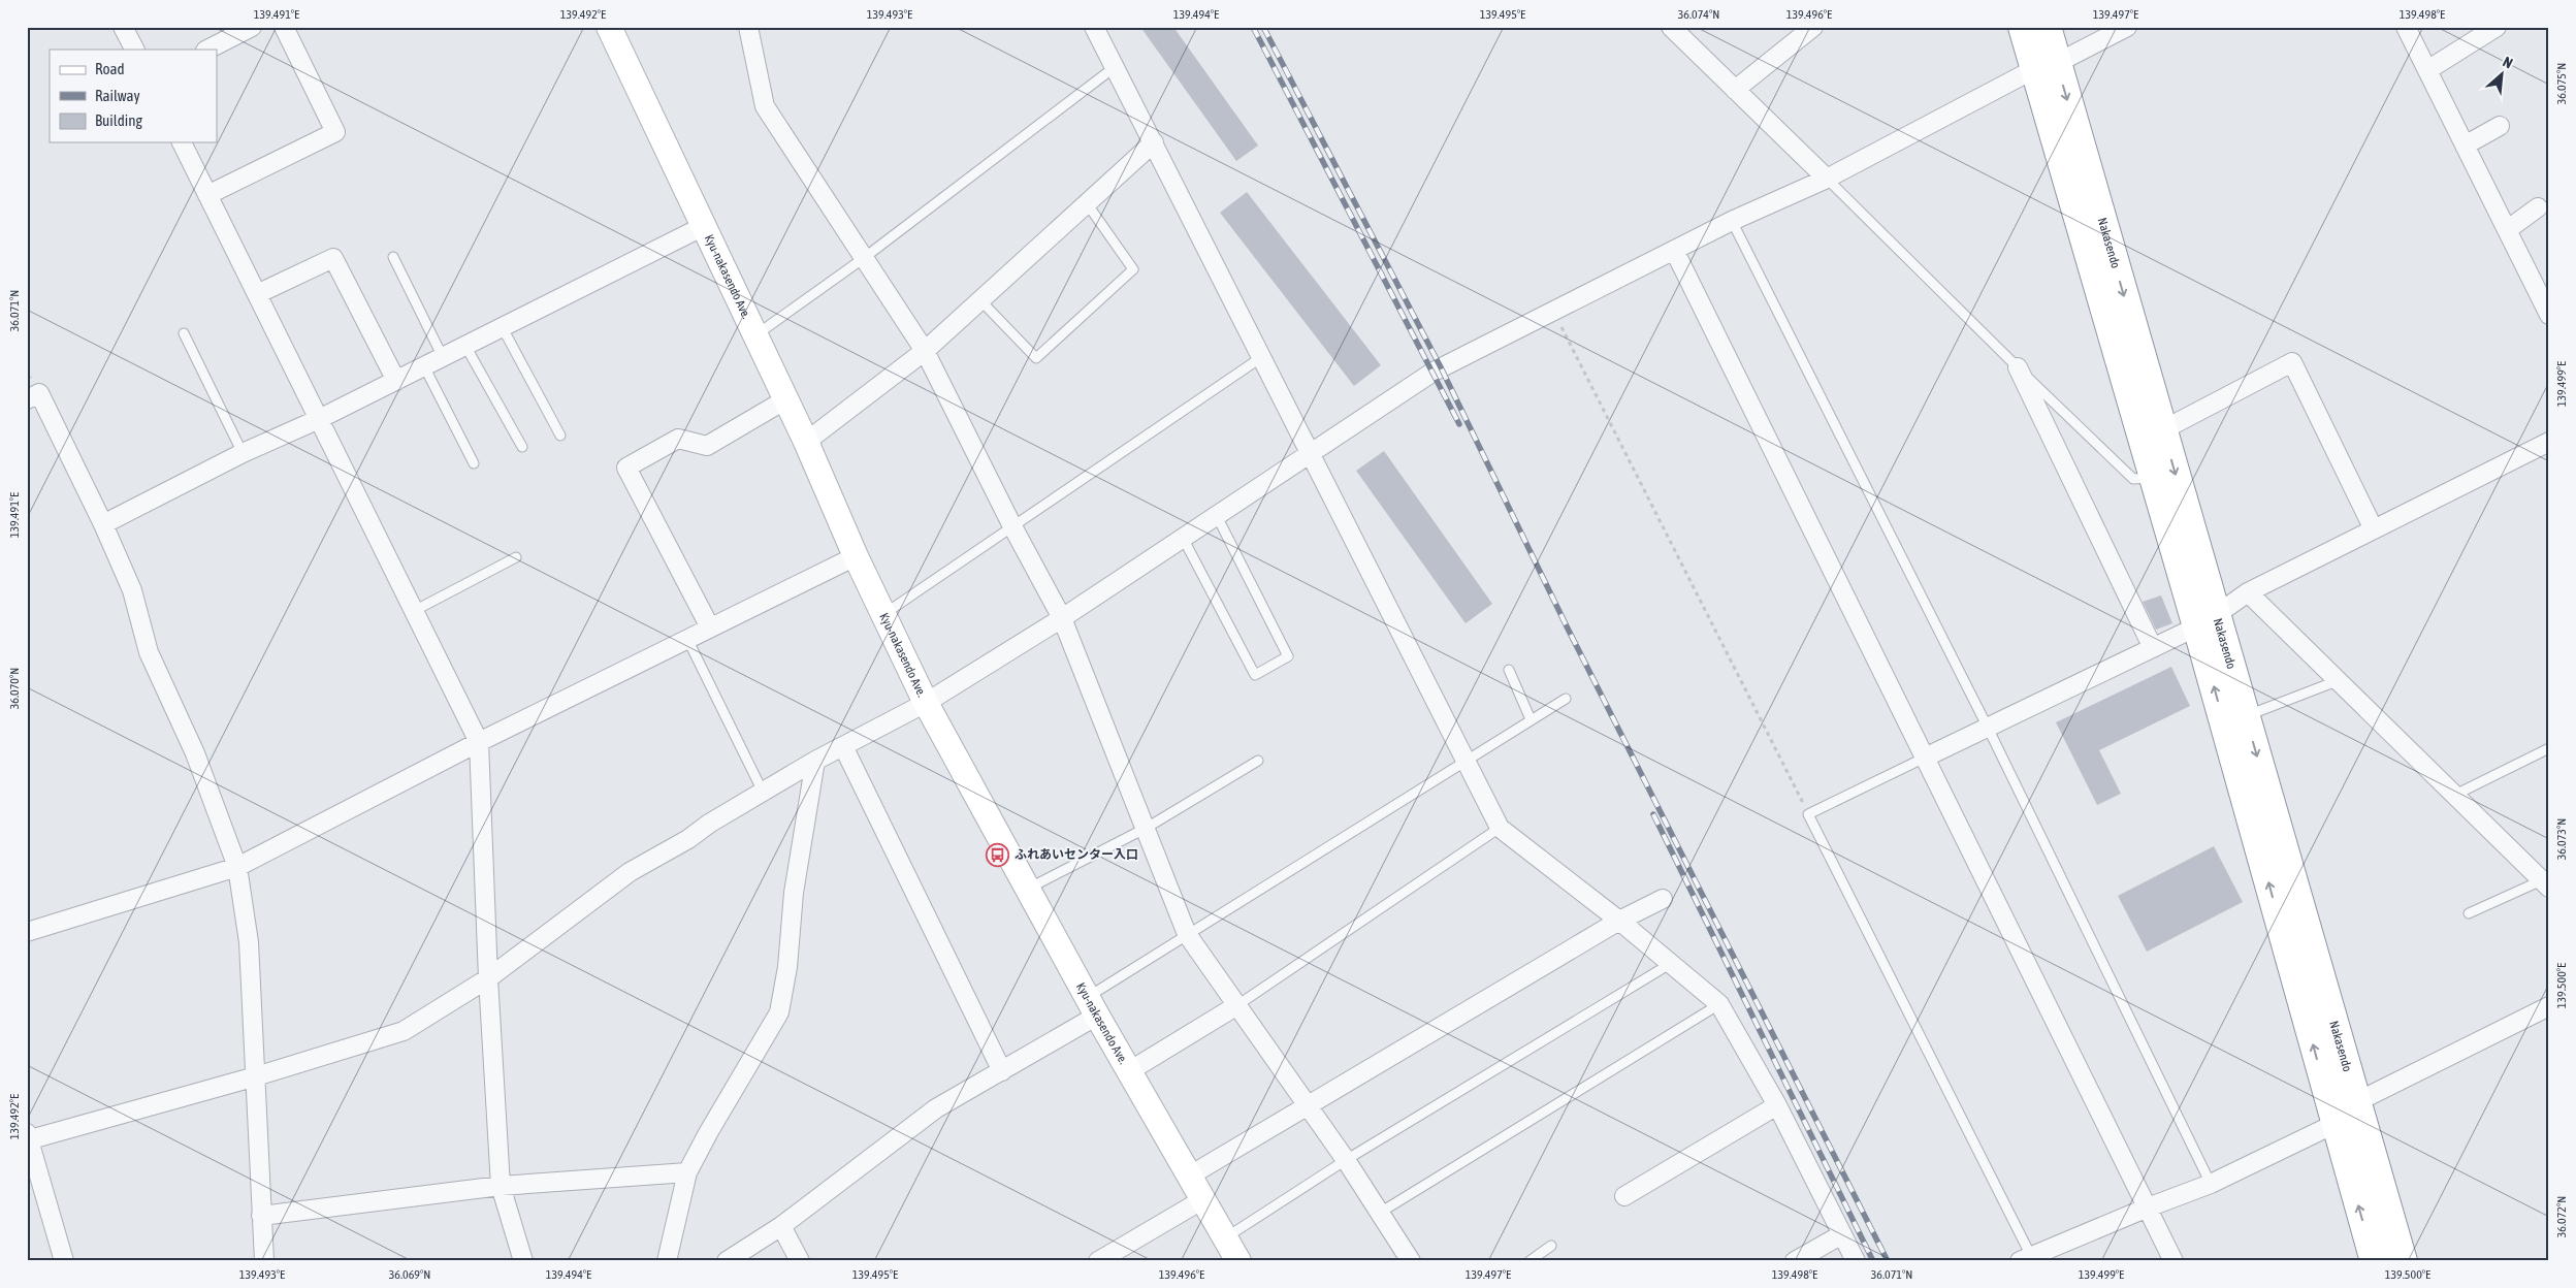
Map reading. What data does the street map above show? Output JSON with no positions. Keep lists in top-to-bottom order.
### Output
{
  "streets": {
    "highway": ["Nakasendo"],
    "main road": ["Kyu-nakasendo Ave."]
  },
  "places": {
    "bus stop": ["ふれあいセンター入口"]
  },
  "legend": ["Road", "Railway", "Building"],
  "north": "top right",
  "coordinates": [
    "139.491°E",
    "139.492°E",
    "139.493°E",
    "139.494°E",
    "139.495°E",
    "36.074°N",
    "139.496°E",
    "139.497°E",
    "139.498°E",
    "36.075°N",
    "36.071°N",
    "139.499°E",
    "36.070°N",
    "36.073°N",
    "139.500°E",
    "36.072°N",
    "36.069°N"
  ]
}
